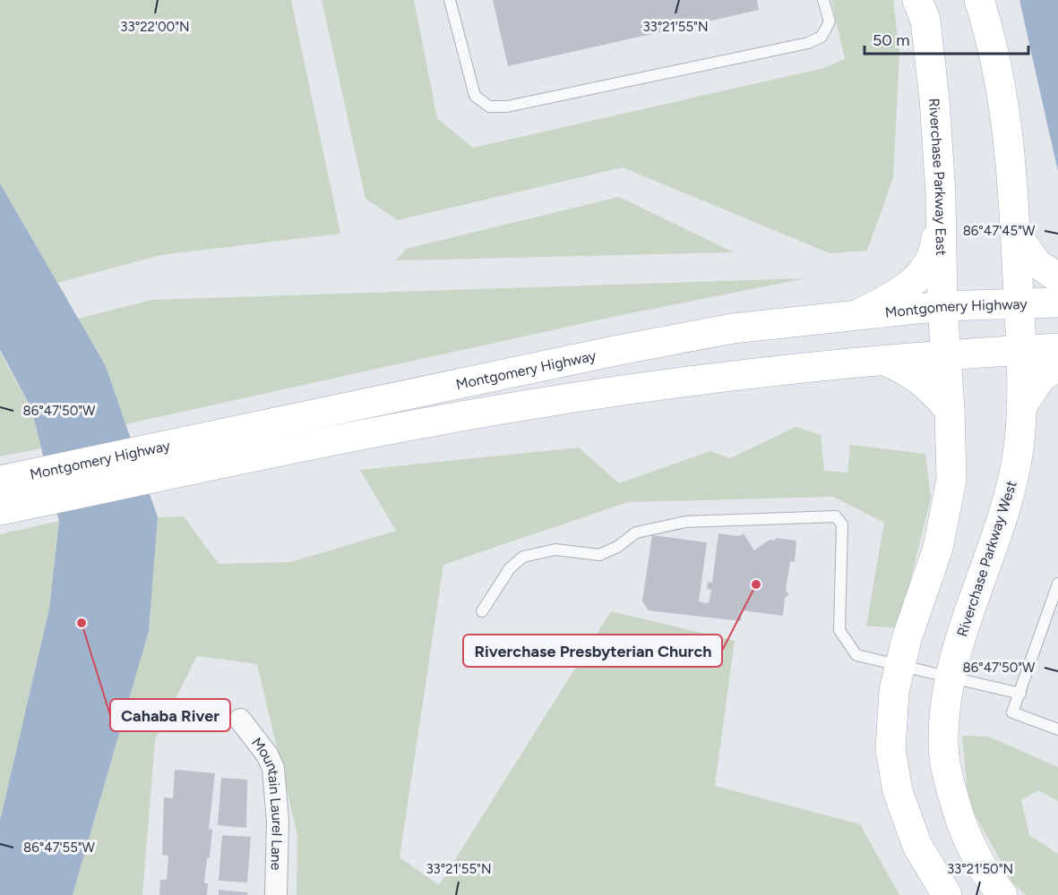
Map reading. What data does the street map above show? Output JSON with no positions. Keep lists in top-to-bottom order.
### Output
{
  "streets": {
    "street": [
      "Riverchase Parkway East",
      "Montgomery Highway",
      "Riverchase Parkway West",
      "Mountain Laurel Lane"
    ]
  },
  "crossings": [
    ["Riverchase Parkway East", "Montgomery Highway"],
    ["Montgomery Highway", "Riverchase Parkway West"]
  ],
  "places": ["Riverchase Presbyterian Church", "Cahaba River"],
  "scale_bar": "50 m",
  "coordinates": [
    "33°22'00\"N",
    "33°21'55\"N",
    "86°47'45\"W",
    "86°47'50\"W",
    "86°47'55\"W",
    "33°21'50\"N"
  ]
}
